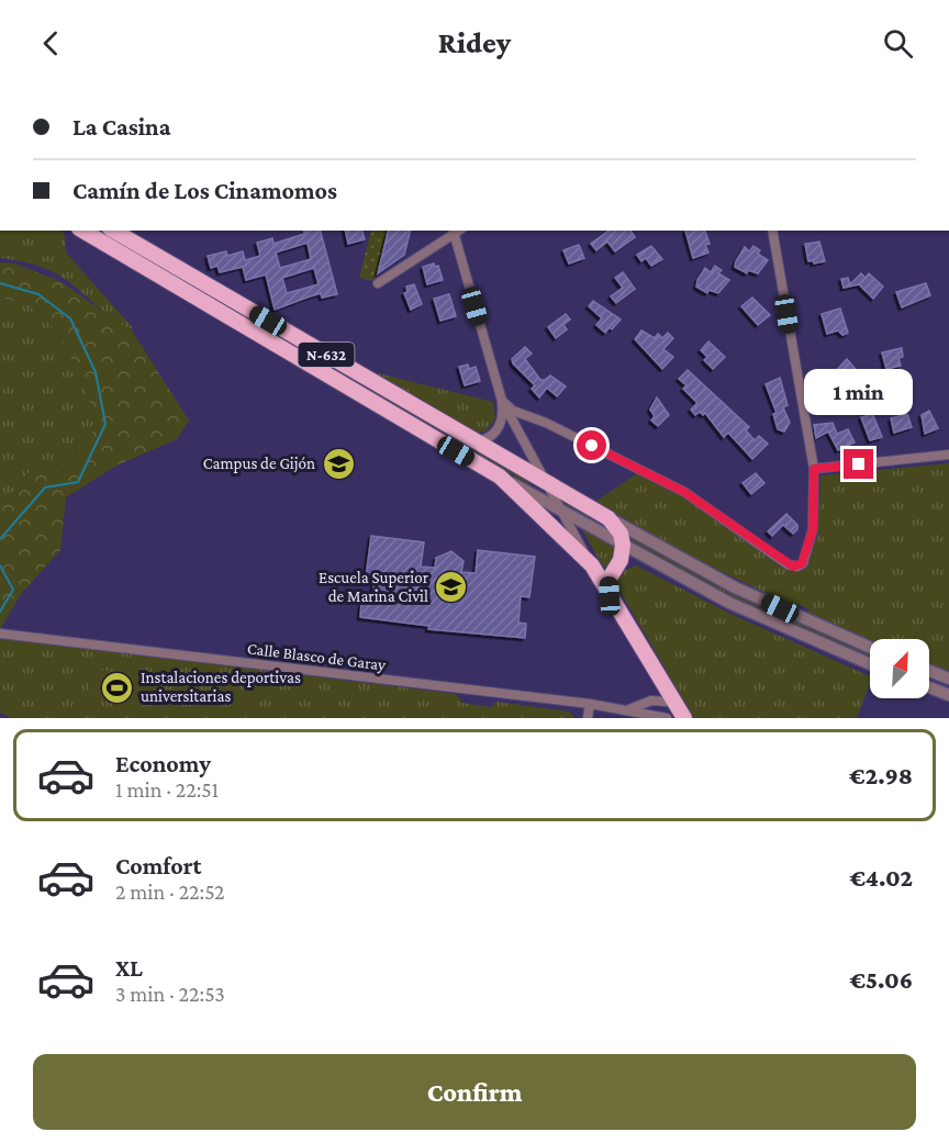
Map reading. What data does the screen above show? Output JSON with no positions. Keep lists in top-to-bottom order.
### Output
{
  "streets": {
    "highway": ["N-632"],
    "street": ["Calle Blasco de Garay"]
  },
  "crossings": [
    ["N-632", "Calle Blasco de Garay"]
  ],
  "places": {
    "school or university": ["Campus de Gijón", "Escuela Superior de Marina Civil"],
    "sports": ["Instalaciones deportivas universitarias"]
  },
  "north": "top right",
  "page": {
    "header": "Ridey",
    "banner": ["La Casina", "Camín de Los Cinamomos"],
    "bubble": "1 min",
    "list": [
      {
        "name": "Economy",
        "note": "1 min · 22:51",
        "value": "€2.98"
      },
      {
        "name": "Comfort",
        "note": "2 min · 22:52",
        "value": "€4.02"
      },
      {
        "name": "XL",
        "note": "3 min · 22:53",
        "value": "€5.06"
      }
    ],
    "buttons": "Confirm"
  }
}
